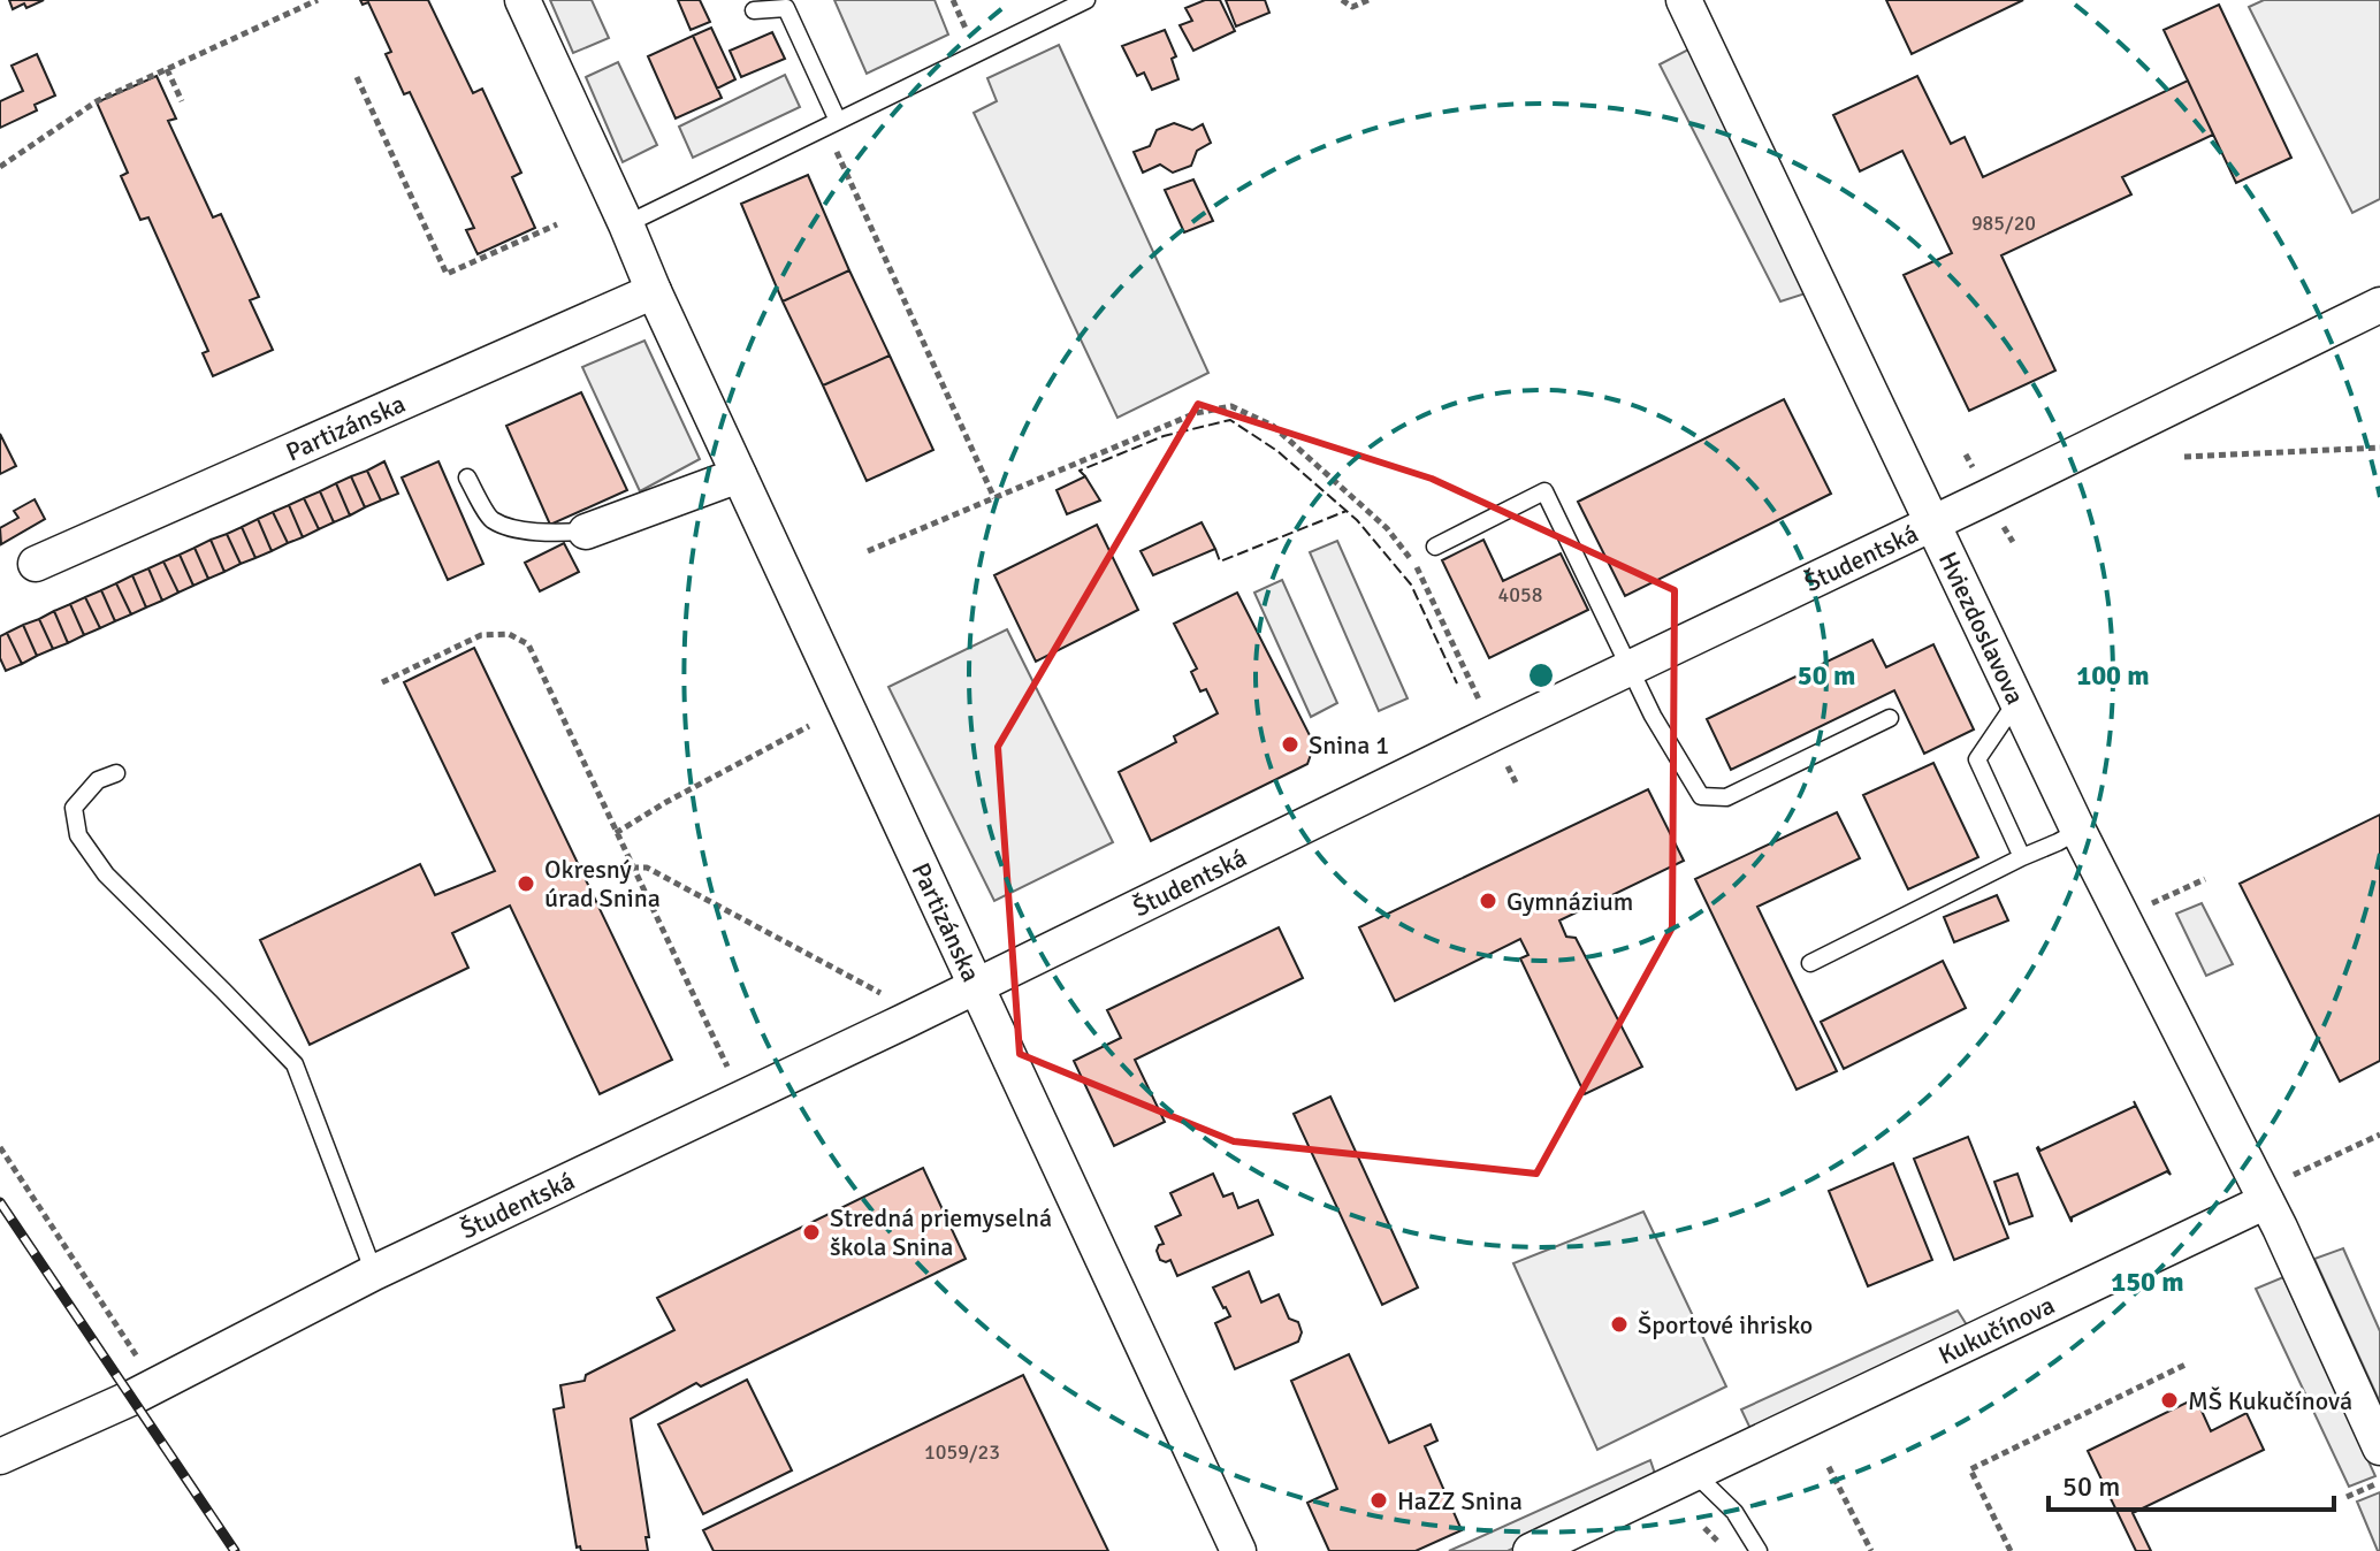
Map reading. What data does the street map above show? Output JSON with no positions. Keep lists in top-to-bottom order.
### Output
{
  "streets": {
    "street": [
      "Partizánska",
      "Študentská",
      "Hviezdoslavova",
      "Kukučínova"
    ]
  },
  "crossings": [
    ["Partizánska", "Študentská"],
    ["Študentská", "Hviezdoslavova"],
    ["Hviezdoslavova", "Kukučínova"]
  ],
  "places": [
    "Snina 1",
    "Okresný úrad Snina",
    "Gymnázium",
    "Stredná priemyselná škola Snina",
    "Športové ihrisko",
    "MŠ Kukučínová",
    "HaZZ Snina"
  ],
  "house_numbers": ["985/20", "4058", "1059/23"],
  "scale_bar": "50 m",
  "rings": ["50 m", "100 m", "150 m"]
}
